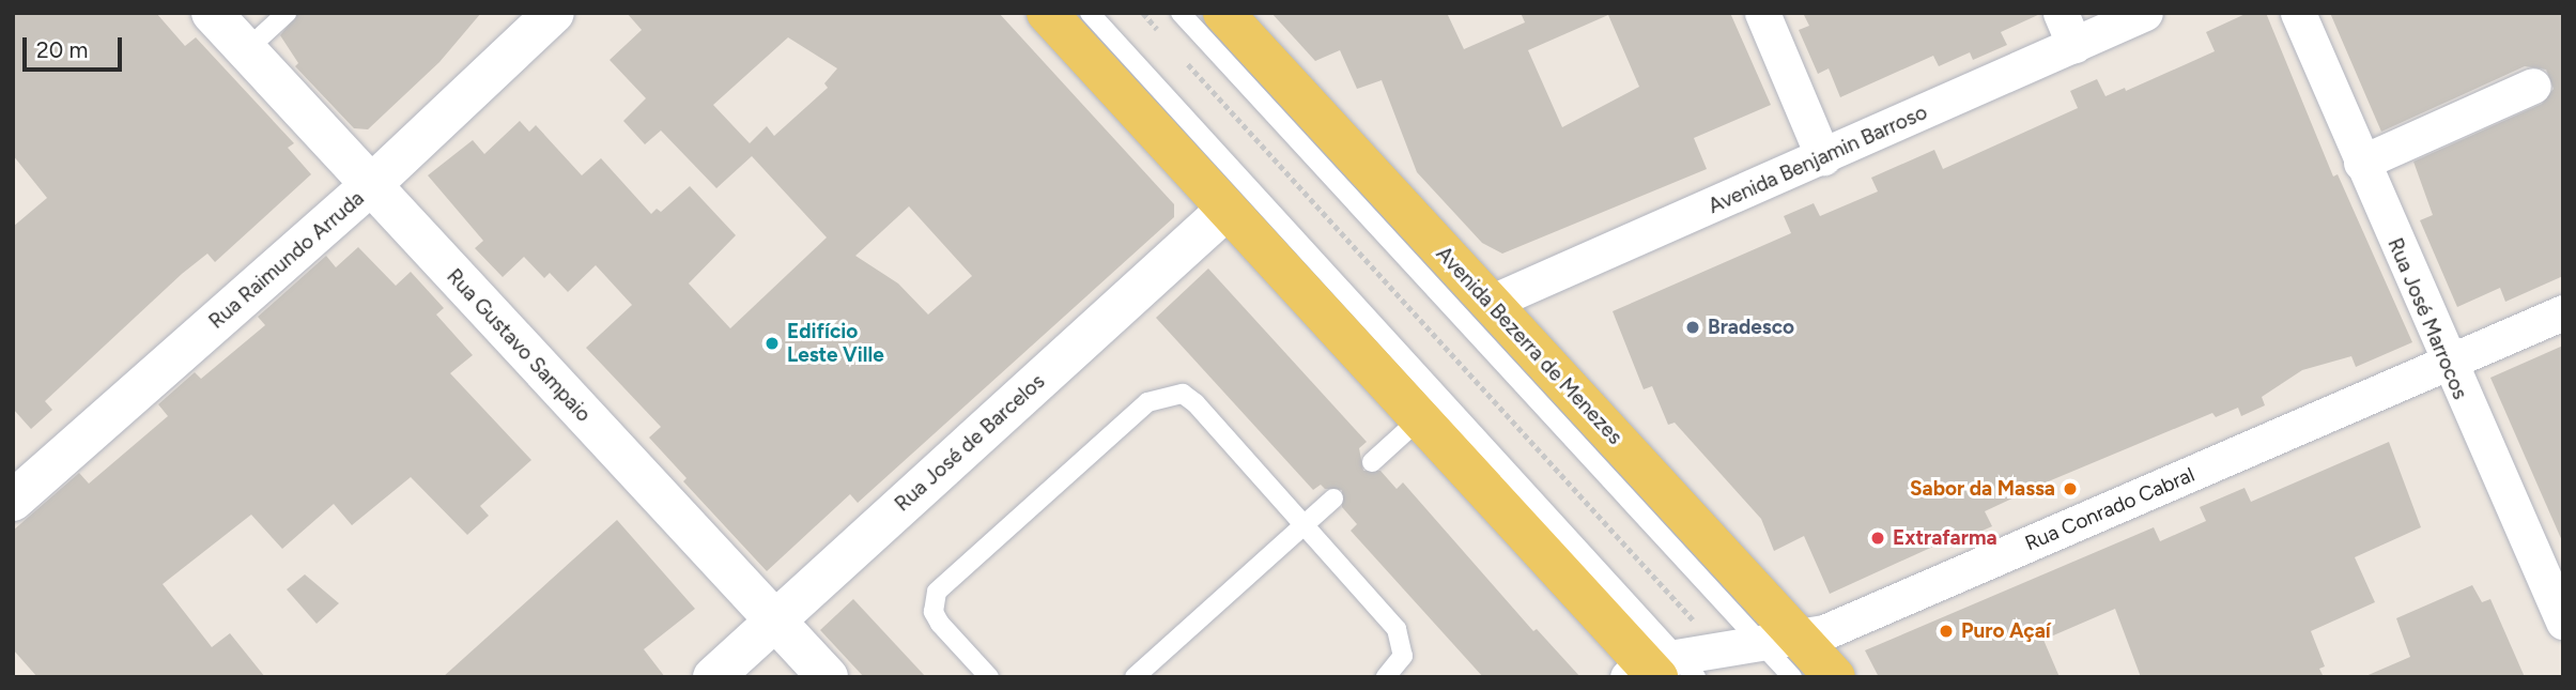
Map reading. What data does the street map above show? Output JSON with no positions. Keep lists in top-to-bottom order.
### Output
{
  "streets": {
    "main road": ["Avenida Bezerra de Menezes"],
    "street": [
      "Avenida Benjamin Barroso",
      "Rua Raimundo Arruda",
      "Rua José Marrocos",
      "Rua Gustavo Sampaio",
      "Rua José de Barcelos",
      "Rua Conrado Cabral"
    ]
  },
  "crossings": [
    ["Avenida Benjamin Barroso", "Avenida Bezerra de Menezes"],
    ["Rua Raimundo Arruda", "Rua Gustavo Sampaio"],
    ["Rua José Marrocos", "Rua Conrado Cabral"],
    ["Rua Gustavo Sampaio", "Rua José de Barcelos"],
    ["Avenida Bezerra de Menezes", "Rua Conrado Cabral"]
  ],
  "places": [
    "Bradesco",
    "Edifício Leste Ville",
    "Sabor da Massa",
    "Extrafarma",
    "Puro Açaí"
  ],
  "scale_bar": "20 m"
}
